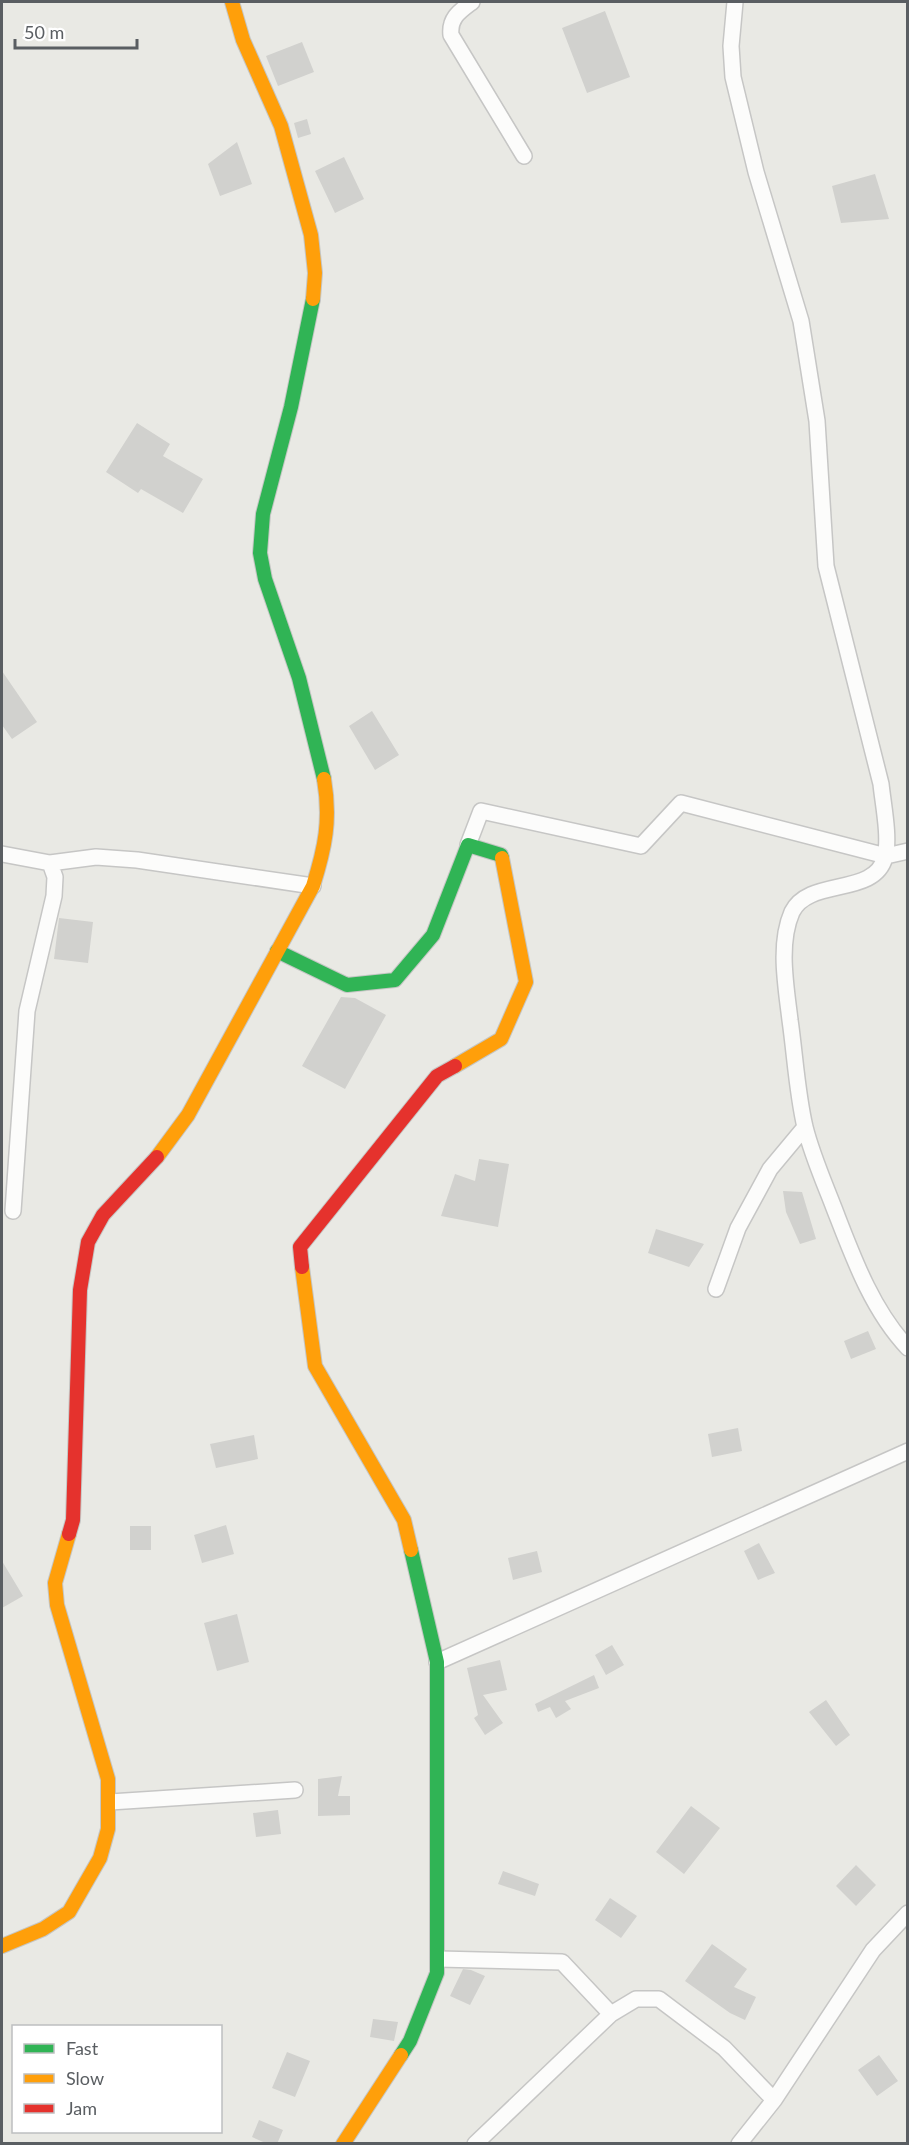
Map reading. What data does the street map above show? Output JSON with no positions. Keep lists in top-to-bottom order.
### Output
{
  "legend": ["Fast", "Slow", "Jam"],
  "scale_bar": "50 m"
}
